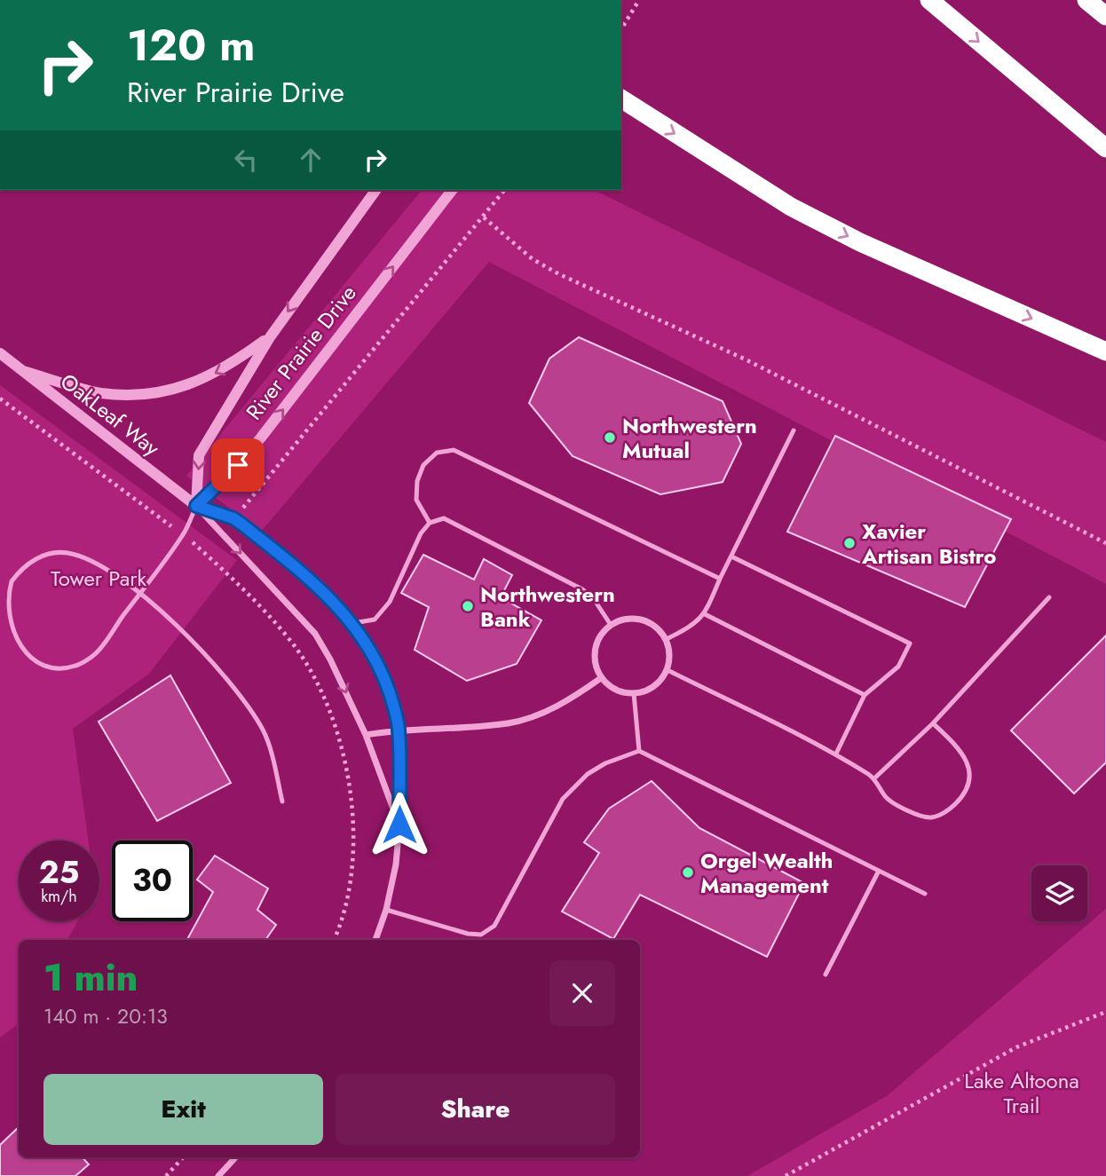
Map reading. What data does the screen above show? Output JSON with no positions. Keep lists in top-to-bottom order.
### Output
{
  "streets": {
    "street": ["River Prairie Drive", "OakLeaf Way"]
  },
  "crossings": [
    ["River Prairie Drive", "OakLeaf Way"]
  ],
  "parks": ["Tower Park", "Lake Altoona Trail"],
  "places": [
    "Northwestern Mutual",
    "Xavier Artisan Bistro",
    "Northwestern Bank",
    "Orgel Wealth Management"
  ],
  "page": {
    "turn": ["120 m", "River Prairie Drive"],
    "speed": "25 km/h",
    "limit": "30",
    "heading": ["1 min", "140 m · 20:13"],
    "buttons": ["Exit", "Share"]
  }
}
